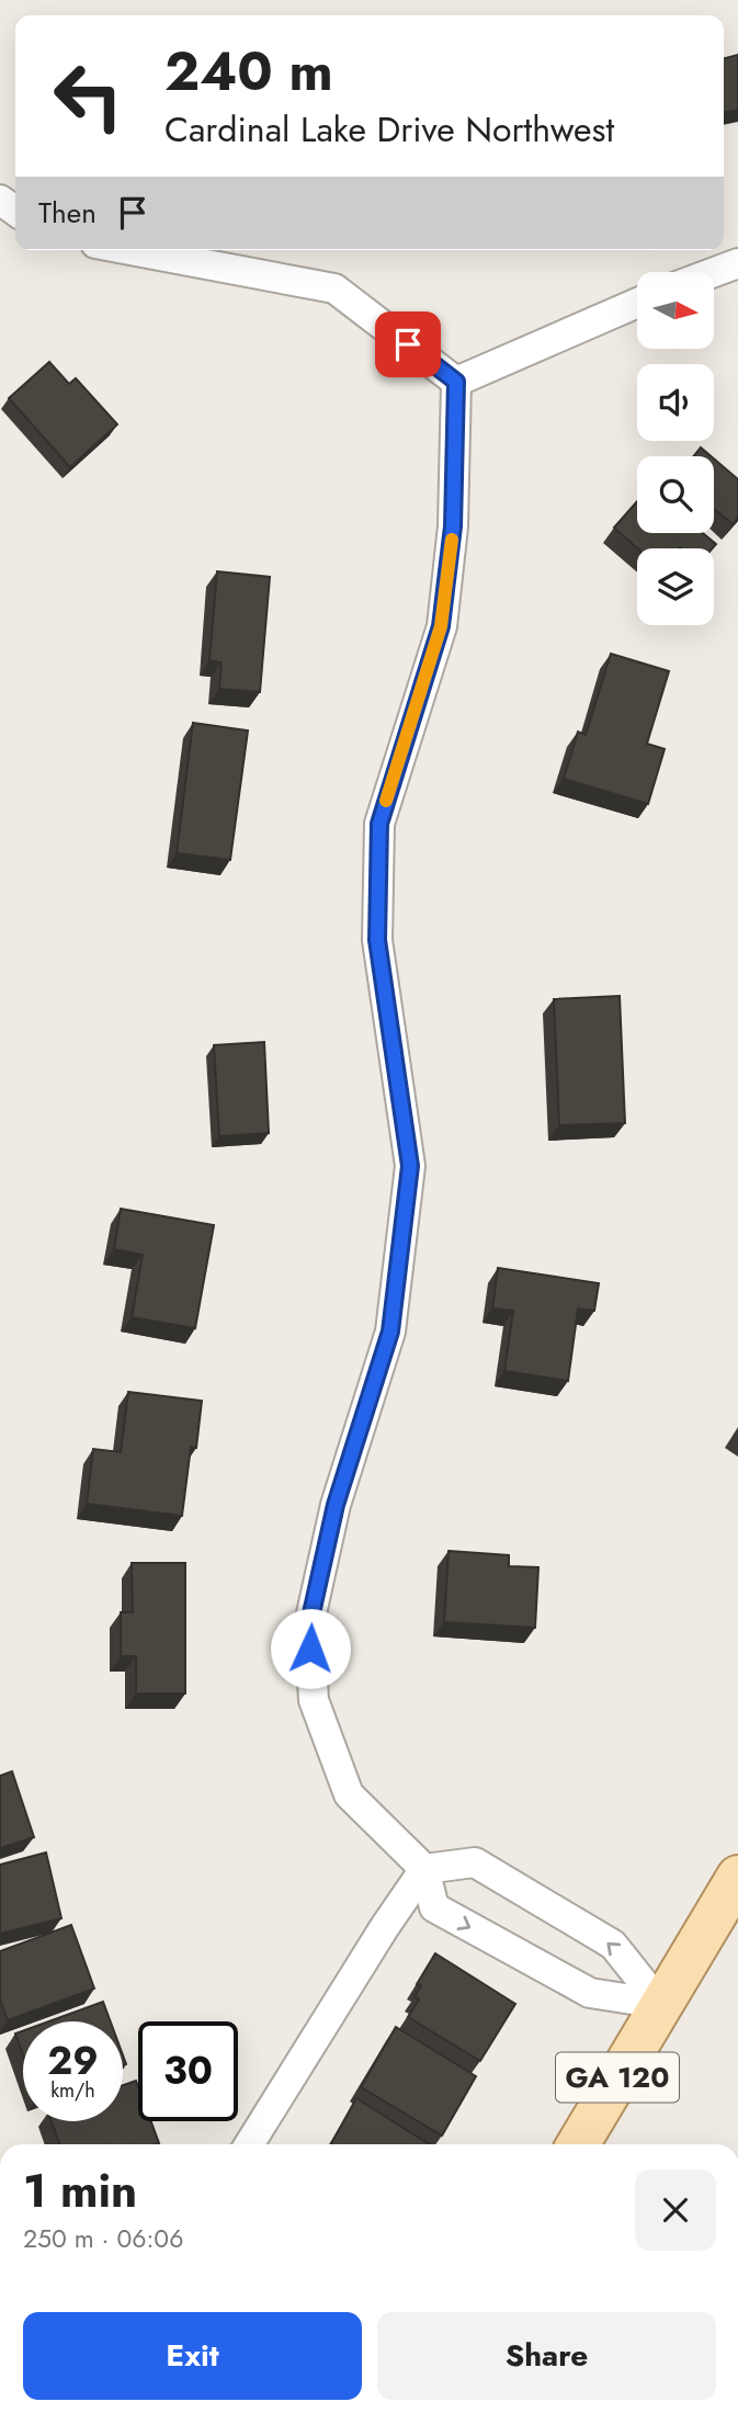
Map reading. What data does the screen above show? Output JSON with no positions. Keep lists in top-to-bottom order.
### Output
{
  "streets": {
    "main road": ["GA 120"]
  },
  "north": "right",
  "page": {
    "turn": ["240 m", "Cardinal Lake Drive Northwest"],
    "then": "Then",
    "speed": "29 km/h",
    "limit": "30",
    "heading": ["1 min", "250 m · 06:06"],
    "buttons": ["Exit", "Share"]
  }
}
